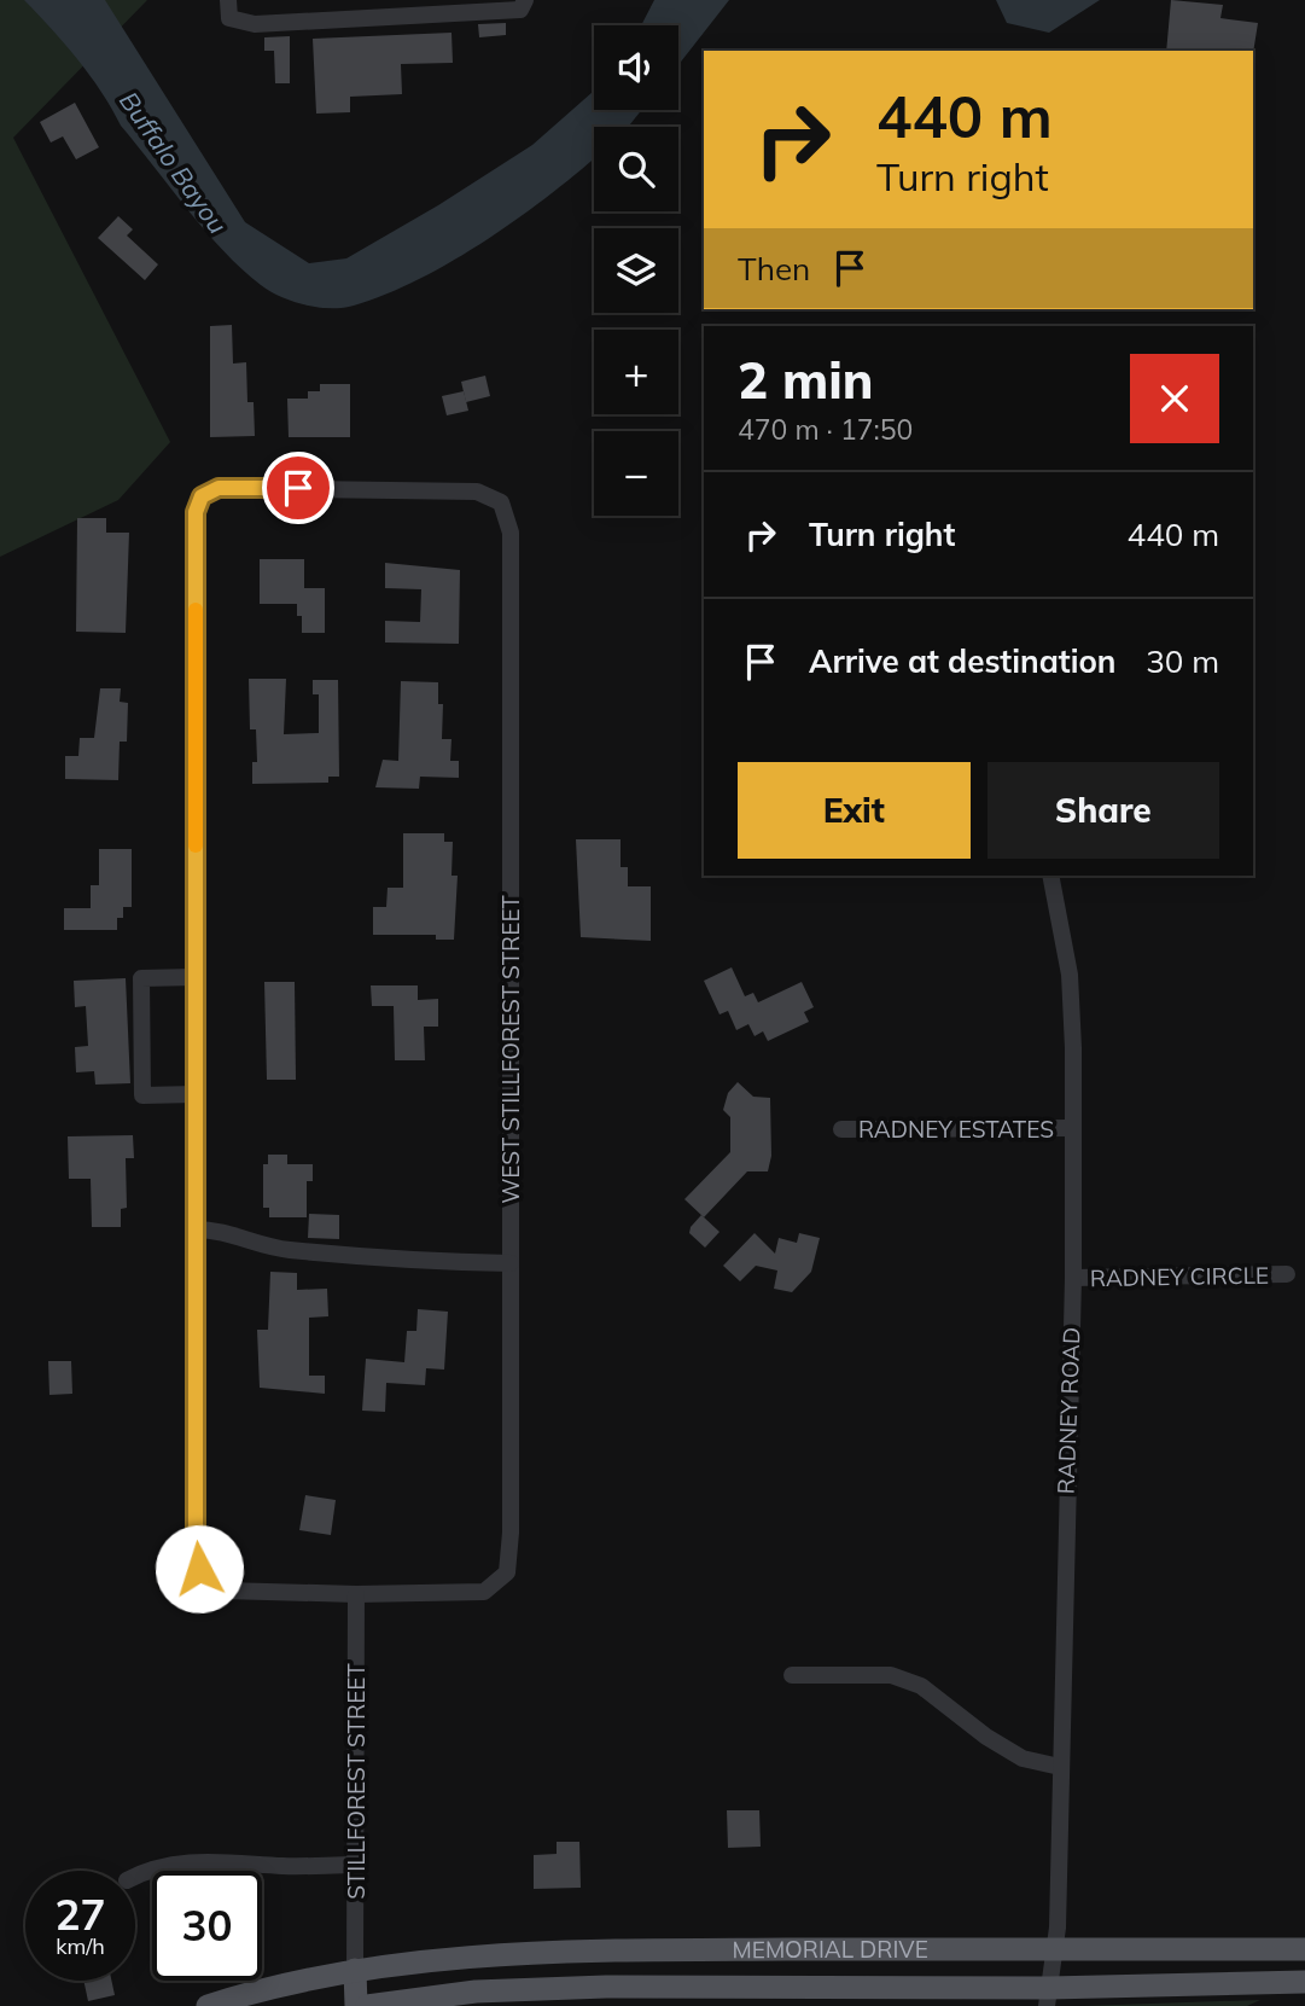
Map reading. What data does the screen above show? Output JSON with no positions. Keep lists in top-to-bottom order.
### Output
{
  "streets": {
    "main road": ["MEMORIAL DRIVE"],
    "street": [
      "WEST STILLFOREST STREET",
      "RADNEY ESTATES",
      "RADNEY CIRCLE",
      "RADNEY ROAD",
      "STILLFOREST STREET"
    ]
  },
  "crossings": [
    ["WEST STILLFOREST STREET", "STILLFOREST STREET"],
    ["RADNEY ESTATES", "RADNEY ROAD"],
    ["RADNEY CIRCLE", "RADNEY ROAD"],
    ["RADNEY ROAD", "MEMORIAL DRIVE"],
    ["STILLFOREST STREET", "MEMORIAL DRIVE"]
  ],
  "water": ["Buffalo Bayou"],
  "page": {
    "map_buttons": ["+", "−"],
    "turn": ["440 m", "Turn right"],
    "then": "Then",
    "heading": ["2 min", "470 m · 17:50"],
    "list": [
      {
        "name": "Turn right",
        "value": "440 m"
      },
      {
        "name": "Arrive at destination",
        "value": "30 m"
      }
    ],
    "buttons": ["Exit", "Share"],
    "speed": "27 km/h",
    "limit": "30"
  }
}
